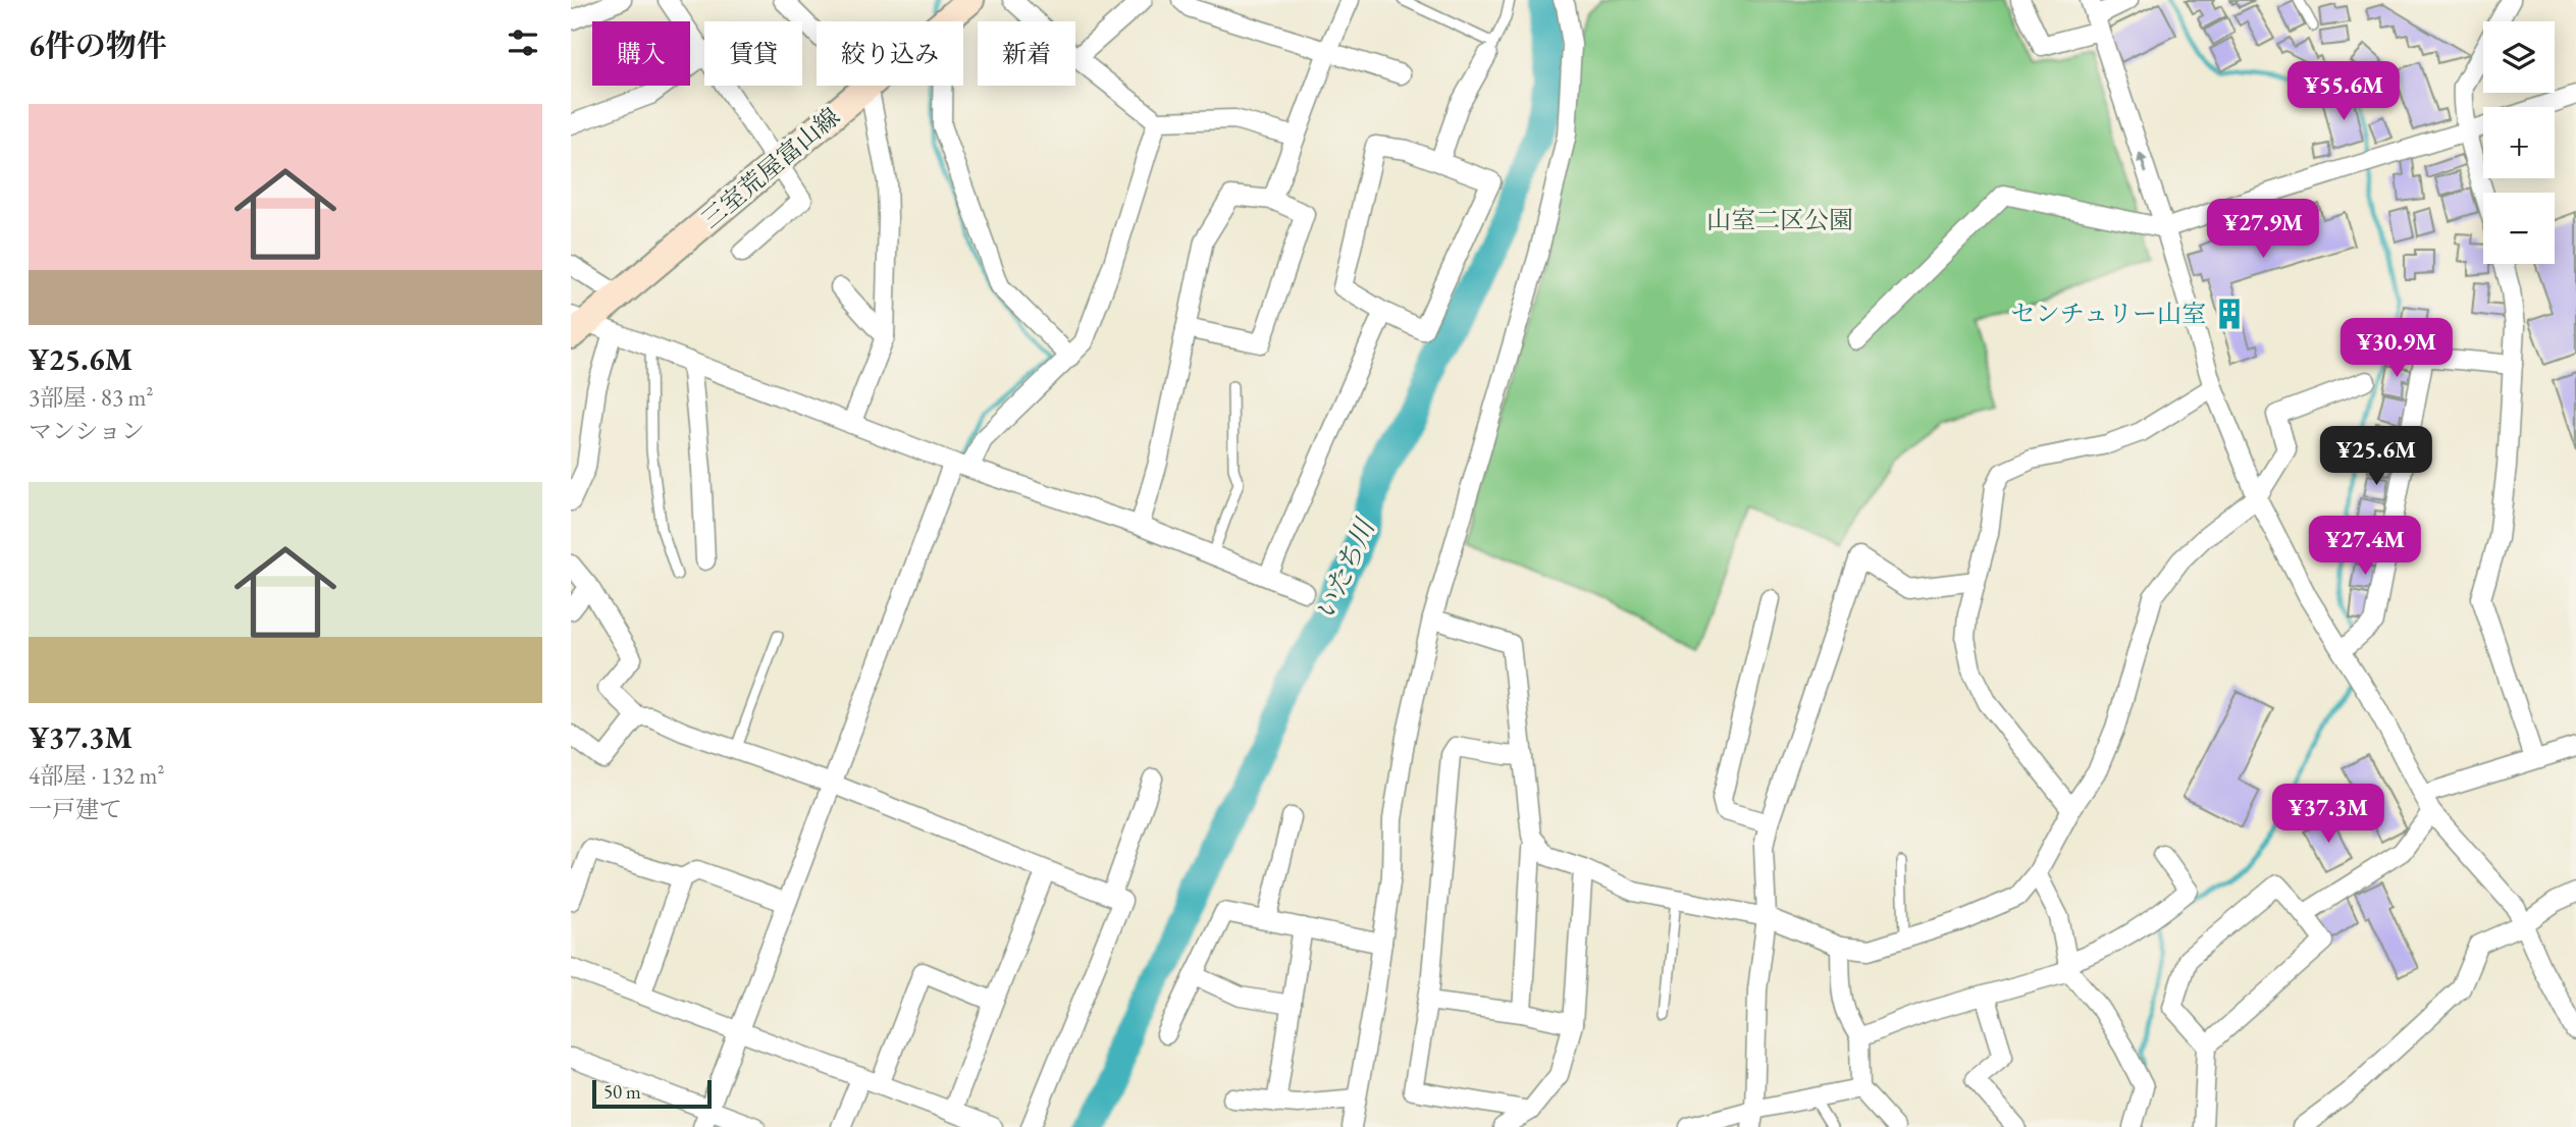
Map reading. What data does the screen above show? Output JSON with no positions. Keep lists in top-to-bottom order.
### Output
{
  "streets": {
    "main road": ["三室荒屋富山線"]
  },
  "water": ["いたち川"],
  "parks": ["山室二区公園"],
  "places": {
    "building": ["センチュリー山室"]
  },
  "scale_bar": "50 m",
  "page": {
    "heading": "6件の物件",
    "map_buttons": ["+", "−"],
    "chip": [
      "購入",
      "賃貸",
      "絞り込み",
      "新着"
    ],
    "price": [
      "¥55.6M",
      "¥27.9M",
      "¥30.9M",
      "¥25.6M",
      "¥27.4M",
      "¥37.3M"
    ],
    "list": [
      {
        "name": "¥25.6M",
        "note": "3部屋 · 83 m² · マンション"
      },
      {
        "name": "¥37.3M",
        "note": "4部屋 · 132 m² · 一戸建て"
      }
    ],
    "scale": "50 m"
  }
}
